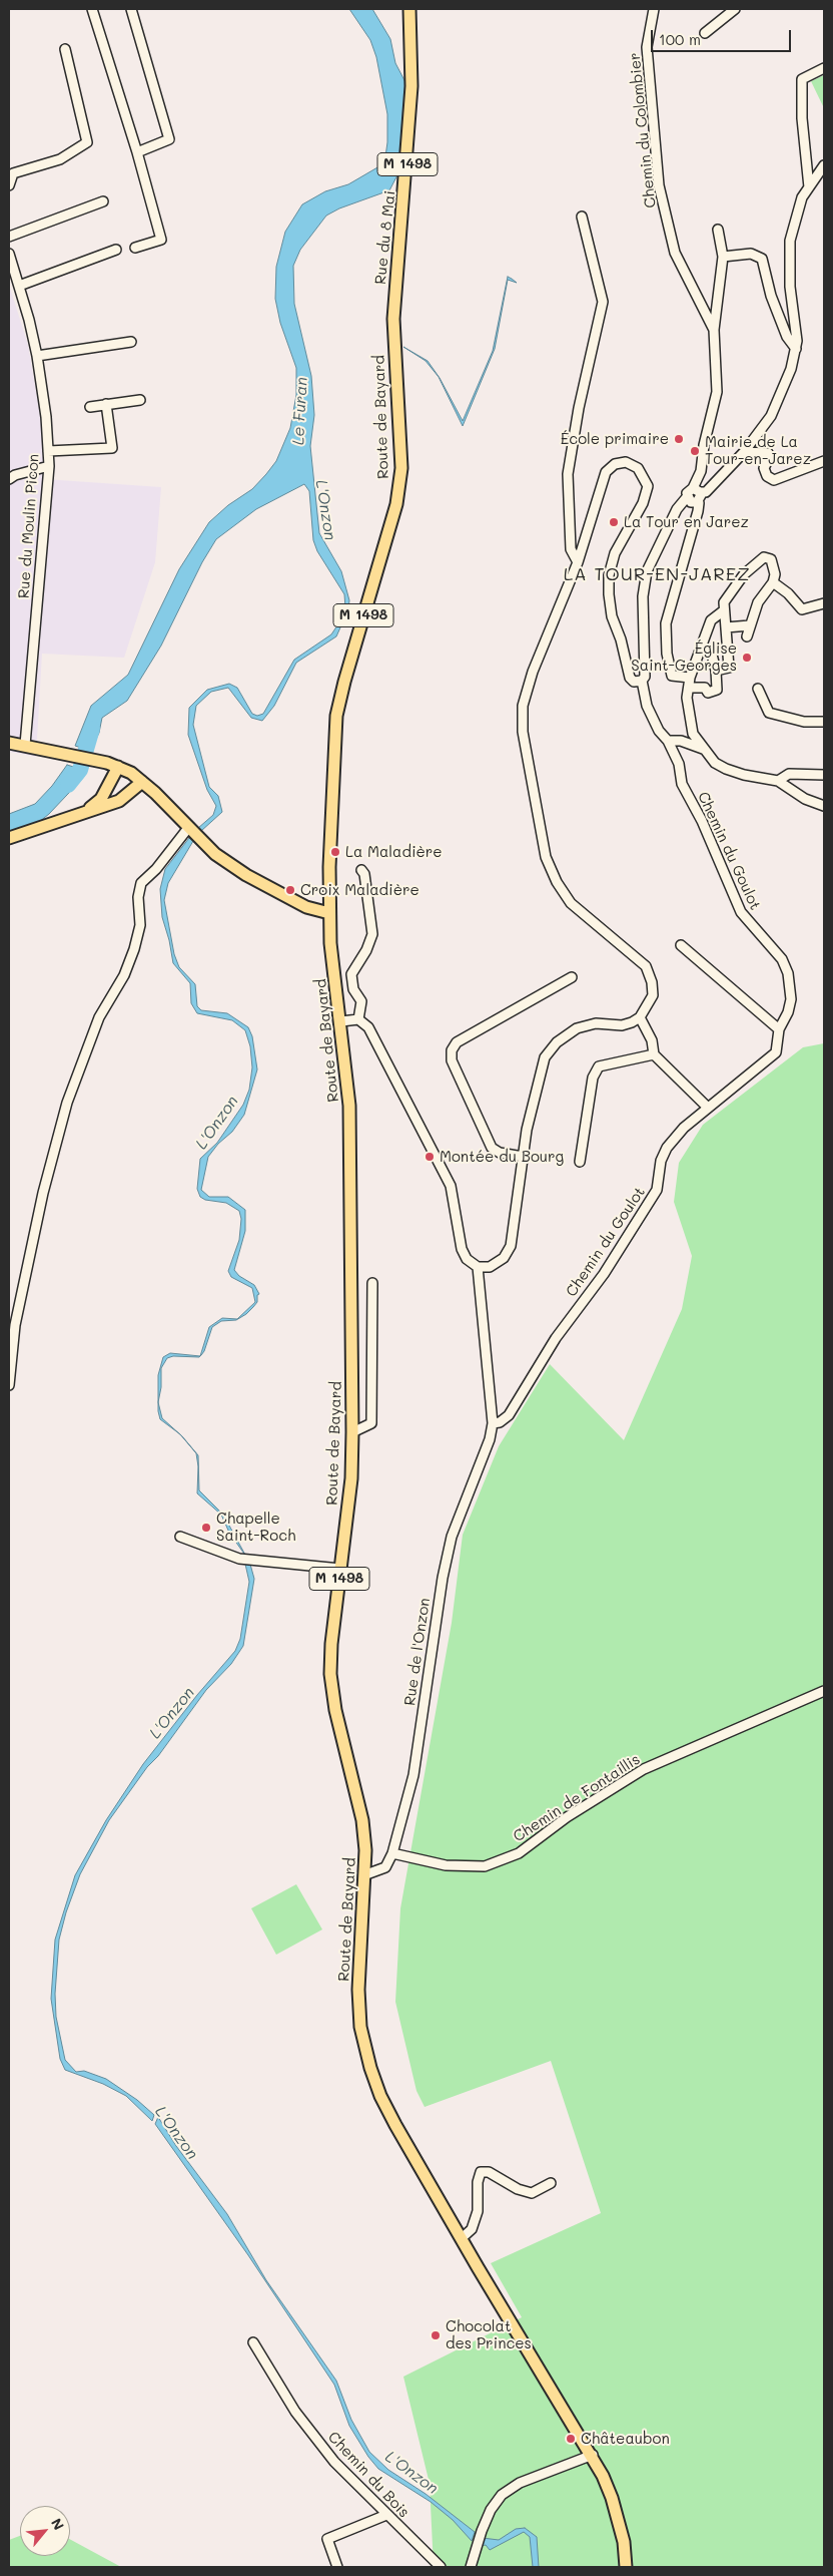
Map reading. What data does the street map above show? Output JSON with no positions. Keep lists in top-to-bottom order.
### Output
{
  "streets": {
    "main road": ["M 1498", "Rue du 8 Mai", "Route de Bayard"],
    "street": [
      "Chemin du Colombier",
      "Rue du Moulin Picon",
      "Chemin du Goulot",
      "Rue de l'Onzon",
      "Chemin de Fontaillis",
      "Chemin du Bois"
    ]
  },
  "crossings": [
    ["Rue du 8 Mai", "Route de Bayard"],
    ["Route de Bayard", "Rue de l'Onzon"],
    ["Chemin du Goulot", "Rue de l'Onzon"],
    ["Rue de l'Onzon", "Chemin de Fontaillis"]
  ],
  "districts": ["LA TOUR-EN-JAREZ"],
  "water": ["Le Furan", "L'Onzon"],
  "places": [
    "École primaire",
    "Mairie de La Tour-en-Jarez",
    "La Tour en Jarez",
    "Église Saint-Georges",
    "La Maladière",
    "Croix Maladière",
    "Montée du Bourg",
    "Chapelle Saint-Roch",
    "Chocolat des Princes",
    "Châteaubon"
  ],
  "scale_bar": "100 m",
  "north": "top right"
}
